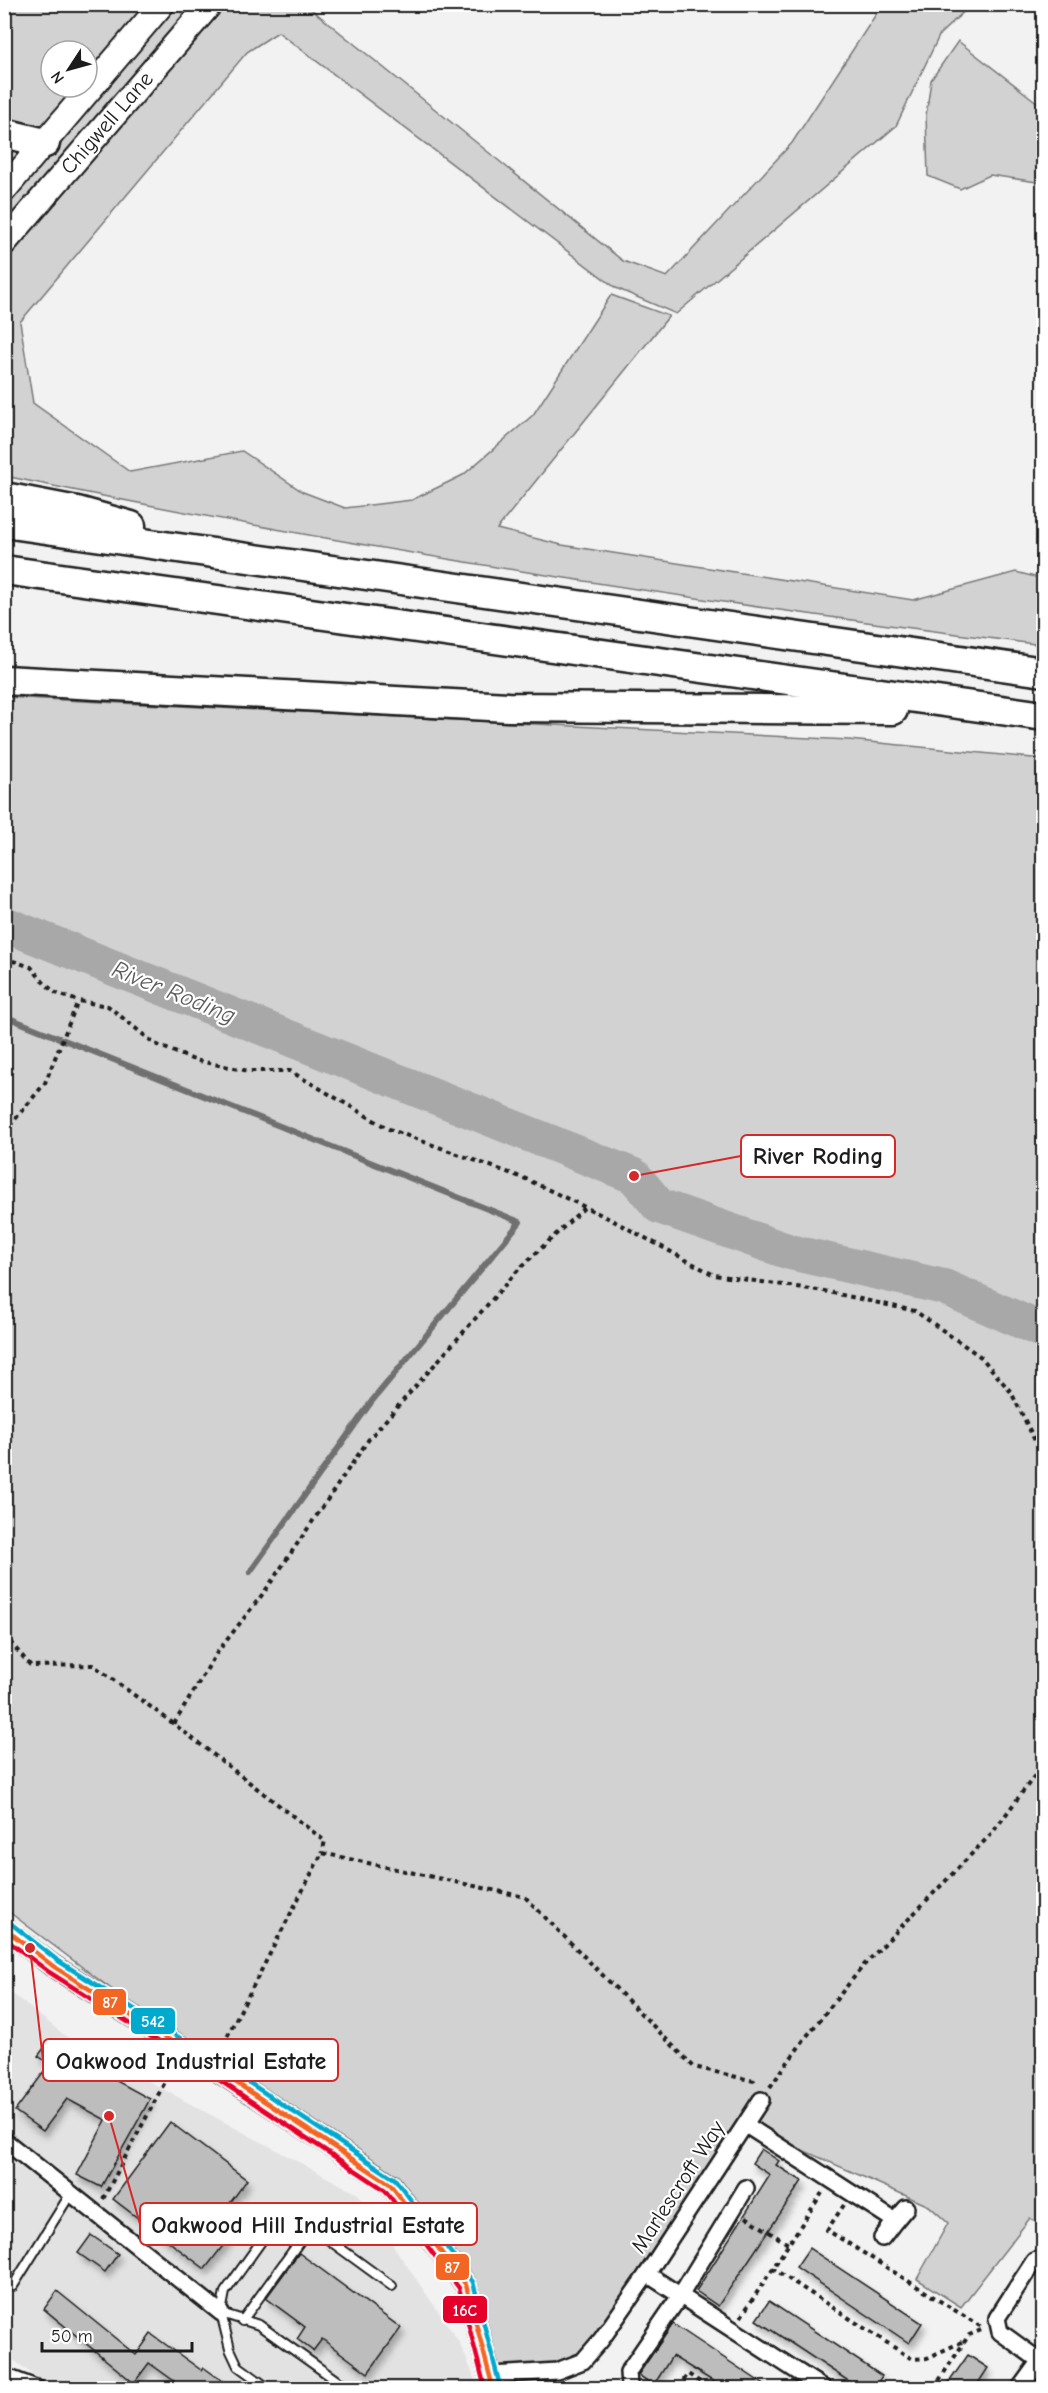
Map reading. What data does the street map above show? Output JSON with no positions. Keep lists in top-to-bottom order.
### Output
{
  "streets": {
    "main road": ["Chigwell Lane"],
    "street": ["Marlescroft Way"]
  },
  "water": ["River Roding"],
  "places": ["River Roding", "Oakwood Industrial Estate", "Oakwood Hill Industrial Estate"],
  "lines": ["transit line 542", "transit line 87", "transit line 16C"],
  "scale_bar": "50 m",
  "north": "bottom left"
}
